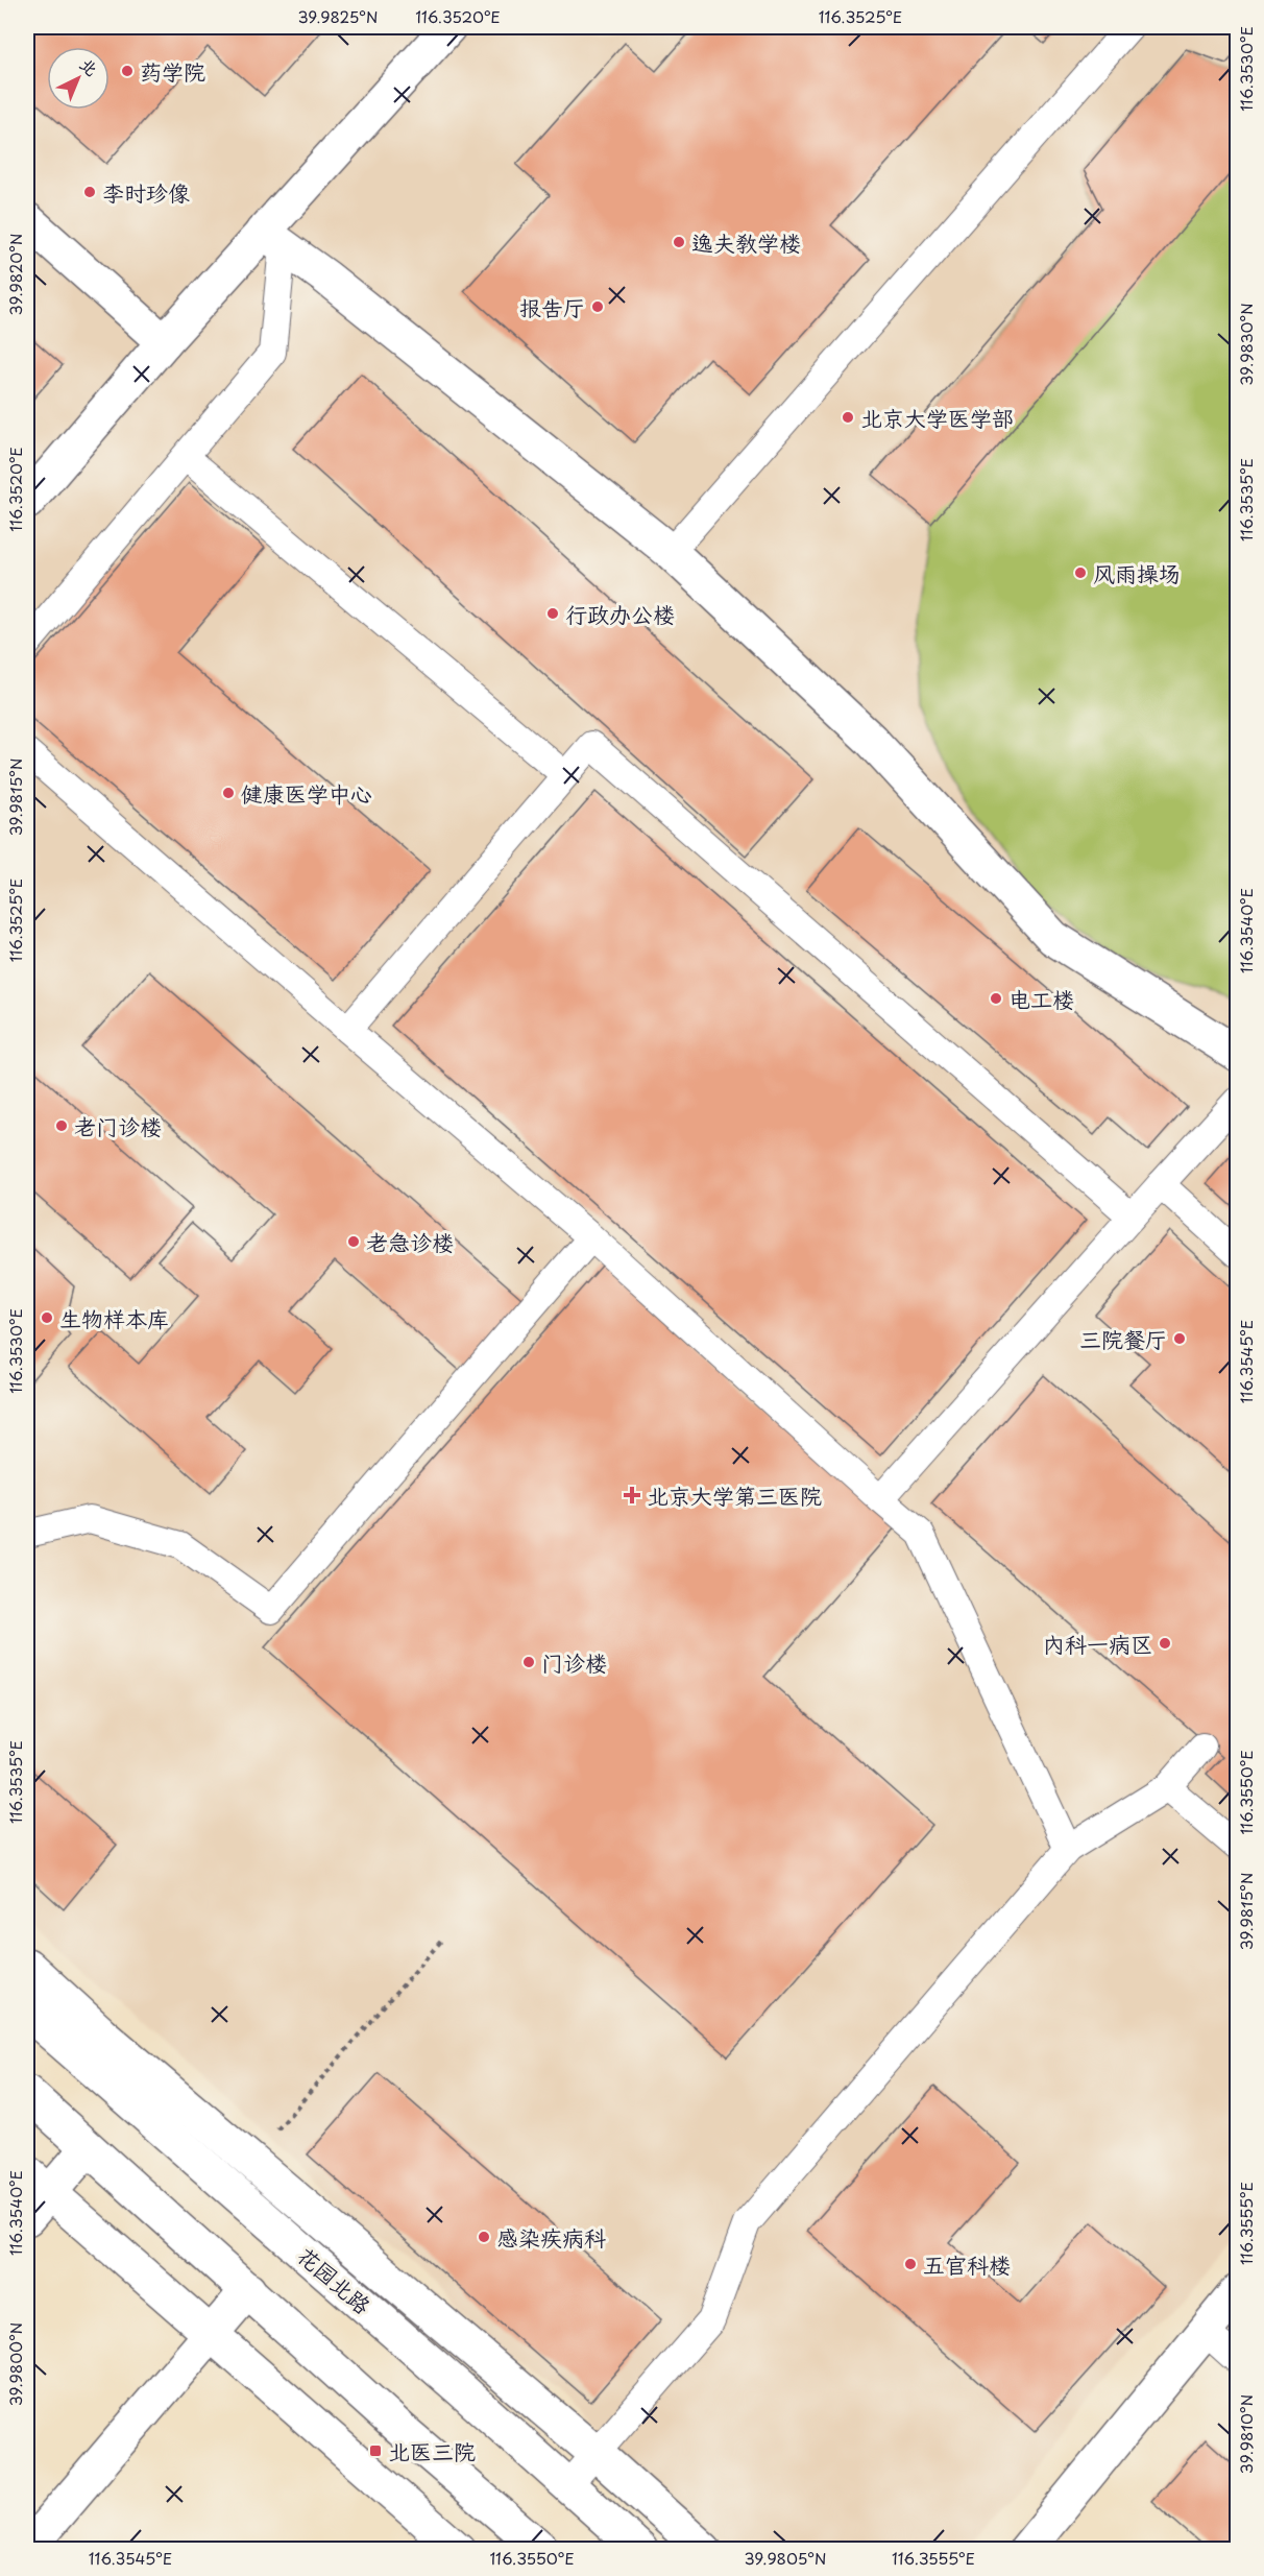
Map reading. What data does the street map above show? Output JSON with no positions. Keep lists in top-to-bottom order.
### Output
{
  "streets": {
    "street": ["花园北路"]
  },
  "places": {
    "other": [
      "药学院",
      "李时珍像",
      "逸夫教学楼",
      "报告厅",
      "北京大学医学部",
      "风雨操场",
      "行政办公楼",
      "健康医学中心",
      "电工楼",
      "老门诊楼",
      "老急诊楼",
      "生物样本库",
      "三院餐厅",
      "内科一病区",
      "门诊楼",
      "感染疾病科",
      "五官科楼"
    ],
    "health": ["北京大学第三医院"],
    "transit": ["北医三院"]
  },
  "north": "top right",
  "coordinates": [
    "39.9825°N",
    "116.3520°E",
    "116.3525°E",
    "116.3530°E",
    "39.9820°N",
    "39.9830°N",
    "116.3535°E",
    "39.9815°N",
    "116.3540°E",
    "116.3545°E",
    "116.3550°E",
    "116.3555°E",
    "39.9800°N",
    "39.9810°N",
    "39.9805°N"
  ]
}
